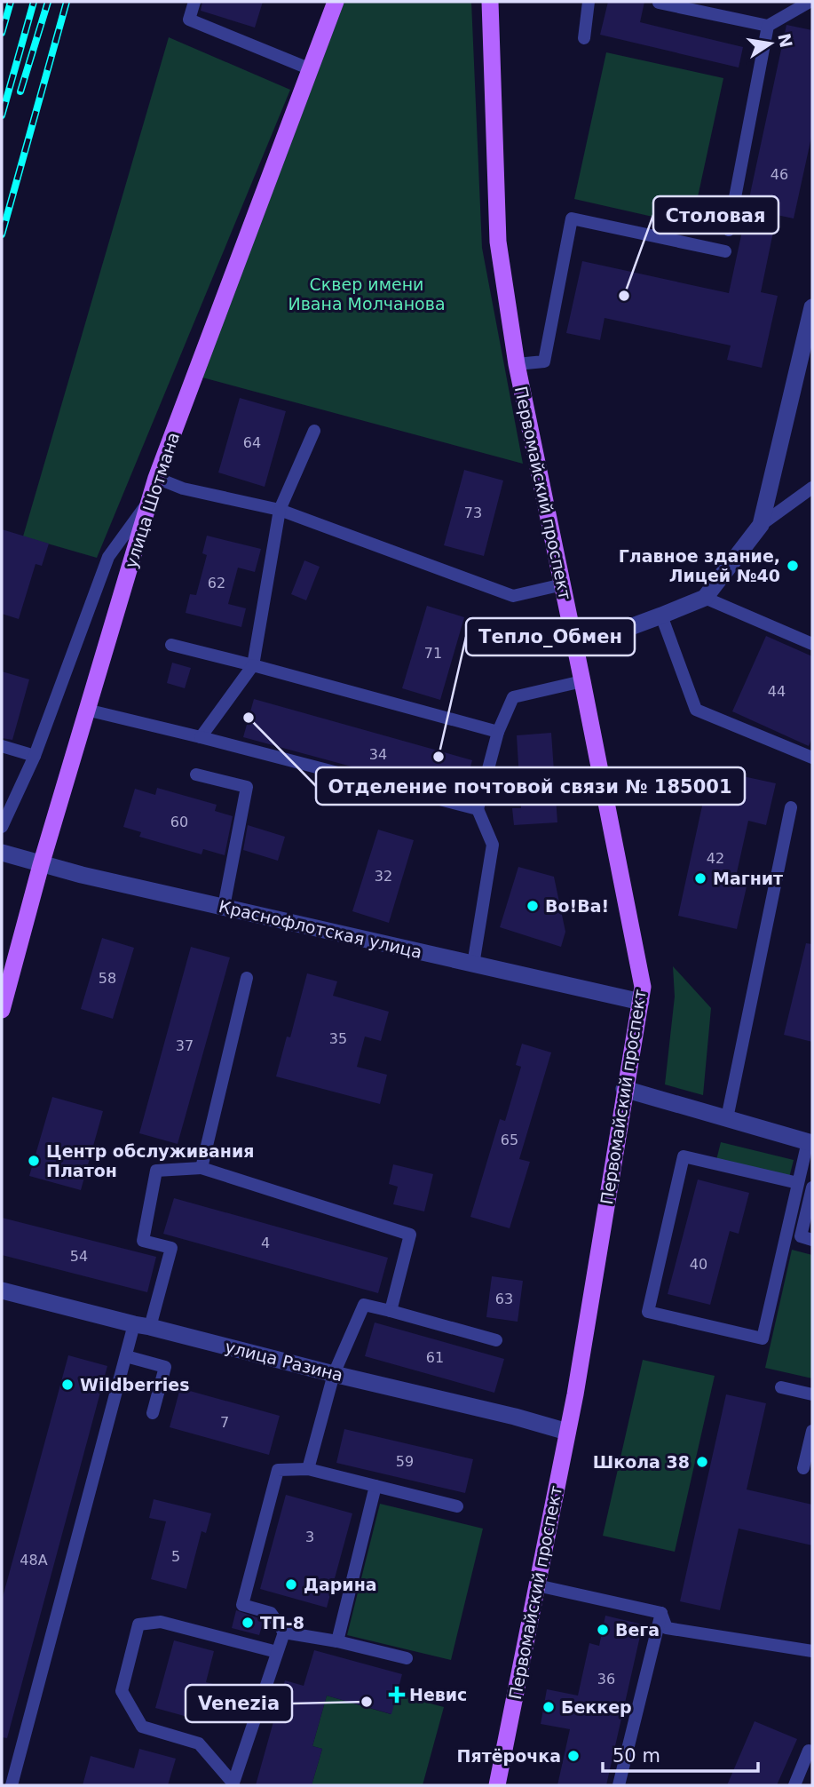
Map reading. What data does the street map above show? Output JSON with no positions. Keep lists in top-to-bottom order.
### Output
{
  "streets": {
    "main road": ["Первомайский проспект", "улица Шотмана"],
    "street": ["Краснофлотская улица", "улица Разина"]
  },
  "crossings": [
    ["Первомайский проспект", "Краснофлотская улица"],
    ["Первомайский проспект", "улица Разина"],
    ["улица Шотмана", "Краснофлотская улица"]
  ],
  "parks": ["Сквер имени Ивана Молчанова"],
  "places": {
    "other": [
      "Столовая",
      "Главное здание, Лицей №40",
      "Отделение почтовой связи № 185001",
      "Тепло_Обмен",
      "Магнит",
      "Во!Ва!",
      "Центр обслуживания Платон",
      "Wildberries",
      "Школа 38",
      "Дарина",
      "ТП-8",
      "Вега",
      "Venezia",
      "Беккер",
      "Пятёрочка"
    ],
    "health": ["Невис"]
  },
  "house_numbers": [
    "46",
    "64",
    "73",
    "62",
    "71",
    "44",
    "34",
    "60",
    "42",
    "32",
    "58",
    "35",
    "37",
    "65",
    "4",
    "54",
    "40",
    "63",
    "61",
    "7",
    "59",
    "3",
    "5",
    "48А",
    "36"
  ],
  "scale_bar": "50 m",
  "north": "right"
}
